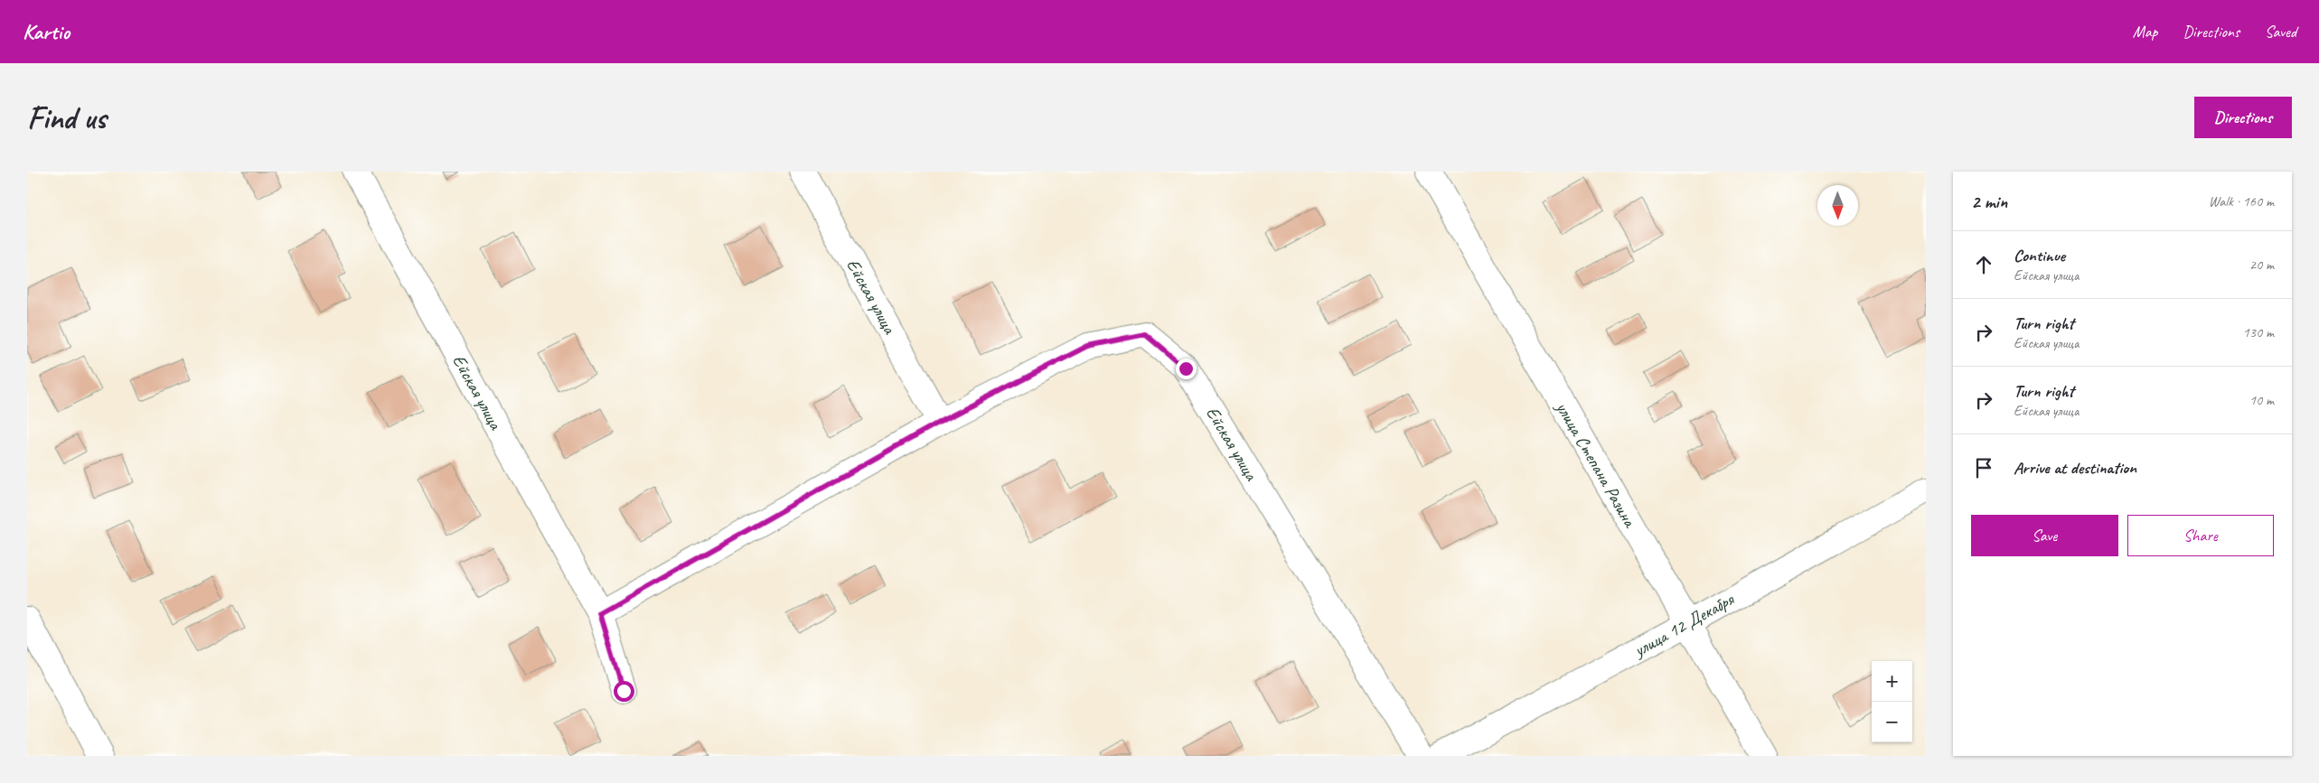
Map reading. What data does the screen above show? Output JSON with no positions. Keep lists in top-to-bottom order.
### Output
{
  "streets": {
    "street": ["Ейская улица", "улица Степана Разина", "улица 12 Декабря"]
  },
  "crossings": [
    ["улица Степана Разина", "улица 12 Декабря"]
  ],
  "north": "bottom",
  "page": {
    "header": "Kartio",
    "nav": ["Map", "Directions", "Saved"],
    "buttons": [
      "Directions",
      ["Save", "Share"]
    ],
    "title": "Find us",
    "heading": ["2 min", "Walk · 160 m"],
    "list": [
      ["Continue", "Ейская улица", "20 m"],
      ["Turn right", "Ейская улица", "130 m"],
      ["Turn right", "Ейская улица", "10 m"],
      "Arrive at destination"
    ],
    "map_buttons": ["+", "−"]
  }
}
